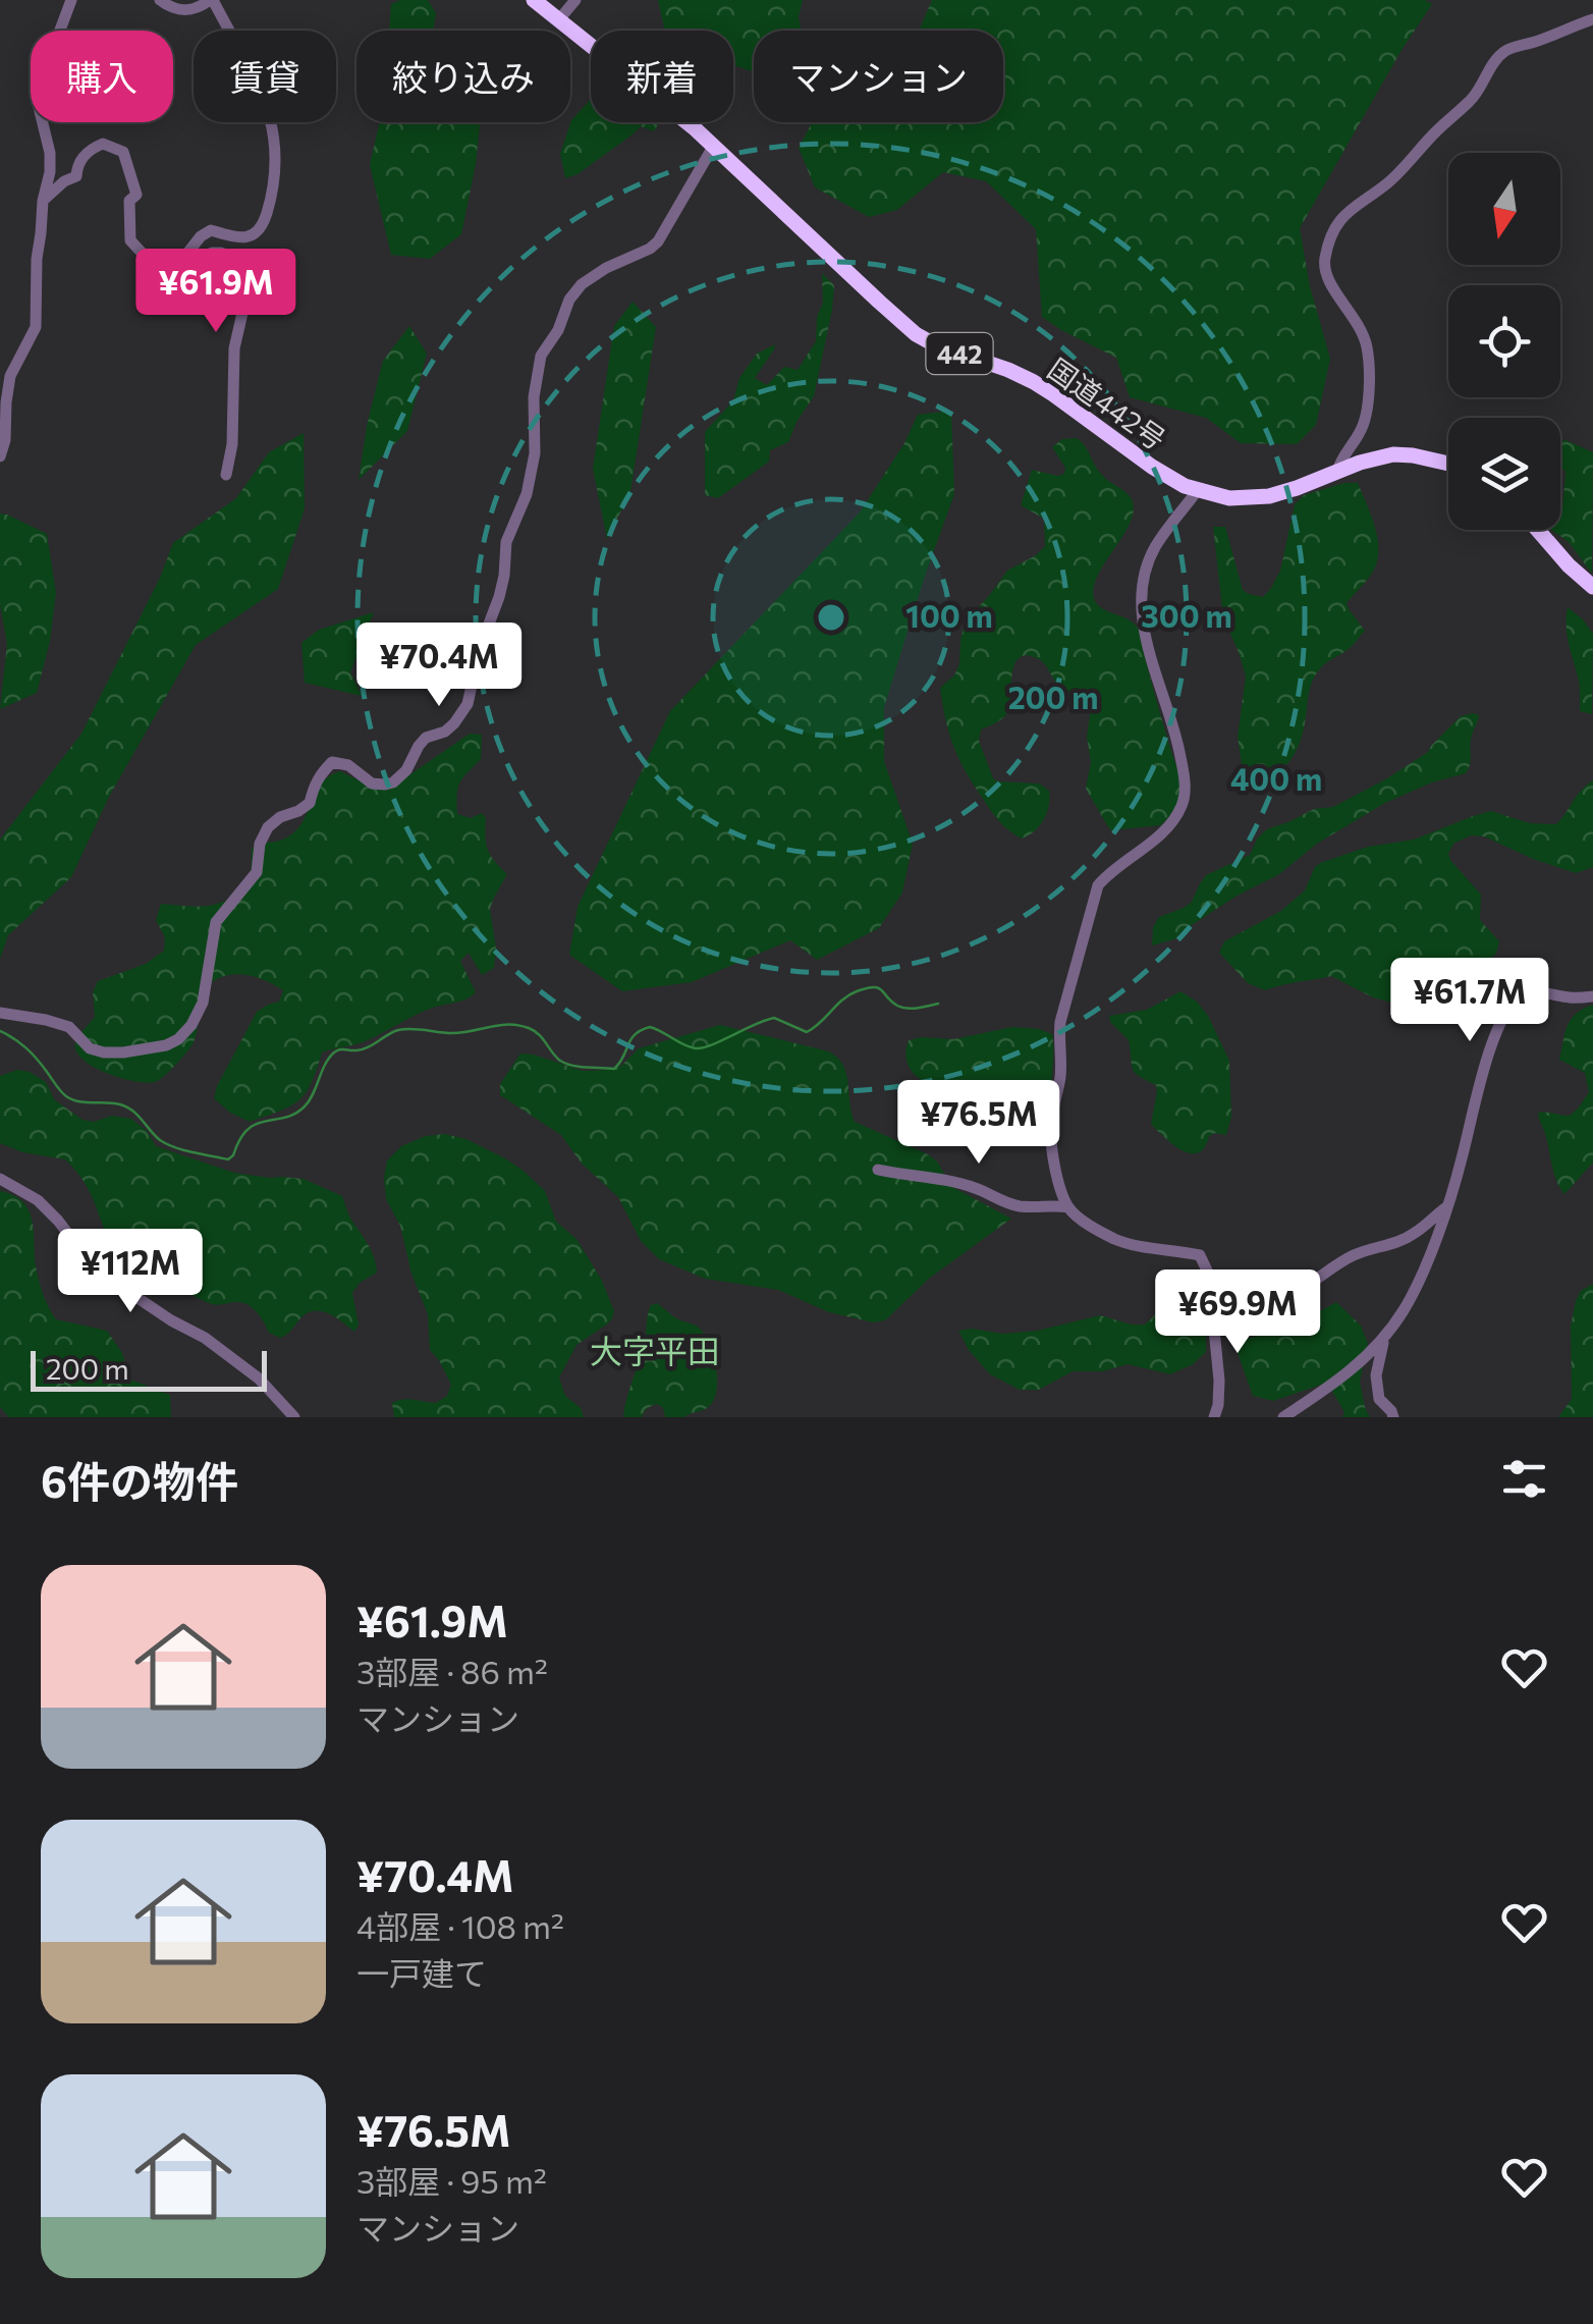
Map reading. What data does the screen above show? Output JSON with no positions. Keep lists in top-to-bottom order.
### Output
{
  "streets": {
    "highway": ["442", "国道442号"]
  },
  "districts": ["大字平田"],
  "scale_bar": "200 m",
  "north": "bottom",
  "page": {
    "chip": [
      "購入",
      "賃貸",
      "絞り込み",
      "新着",
      "マンション"
    ],
    "price": [
      "¥61.9M",
      "¥70.4M",
      "¥61.7M",
      "¥76.5M",
      "¥112M",
      "¥69.9M"
    ],
    "scale": "200 m",
    "heading": "6件の物件",
    "list": [
      {
        "name": "¥61.9M",
        "note": "3部屋 · 86 m² · マンション"
      },
      {
        "name": "¥70.4M",
        "note": "4部屋 · 108 m² · 一戸建て"
      },
      {
        "name": "¥76.5M",
        "note": "3部屋 · 95 m² · マンション"
      }
    ]
  },
  "rings": [
    "100 m",
    "300 m",
    "200 m",
    "400 m"
  ]
}
